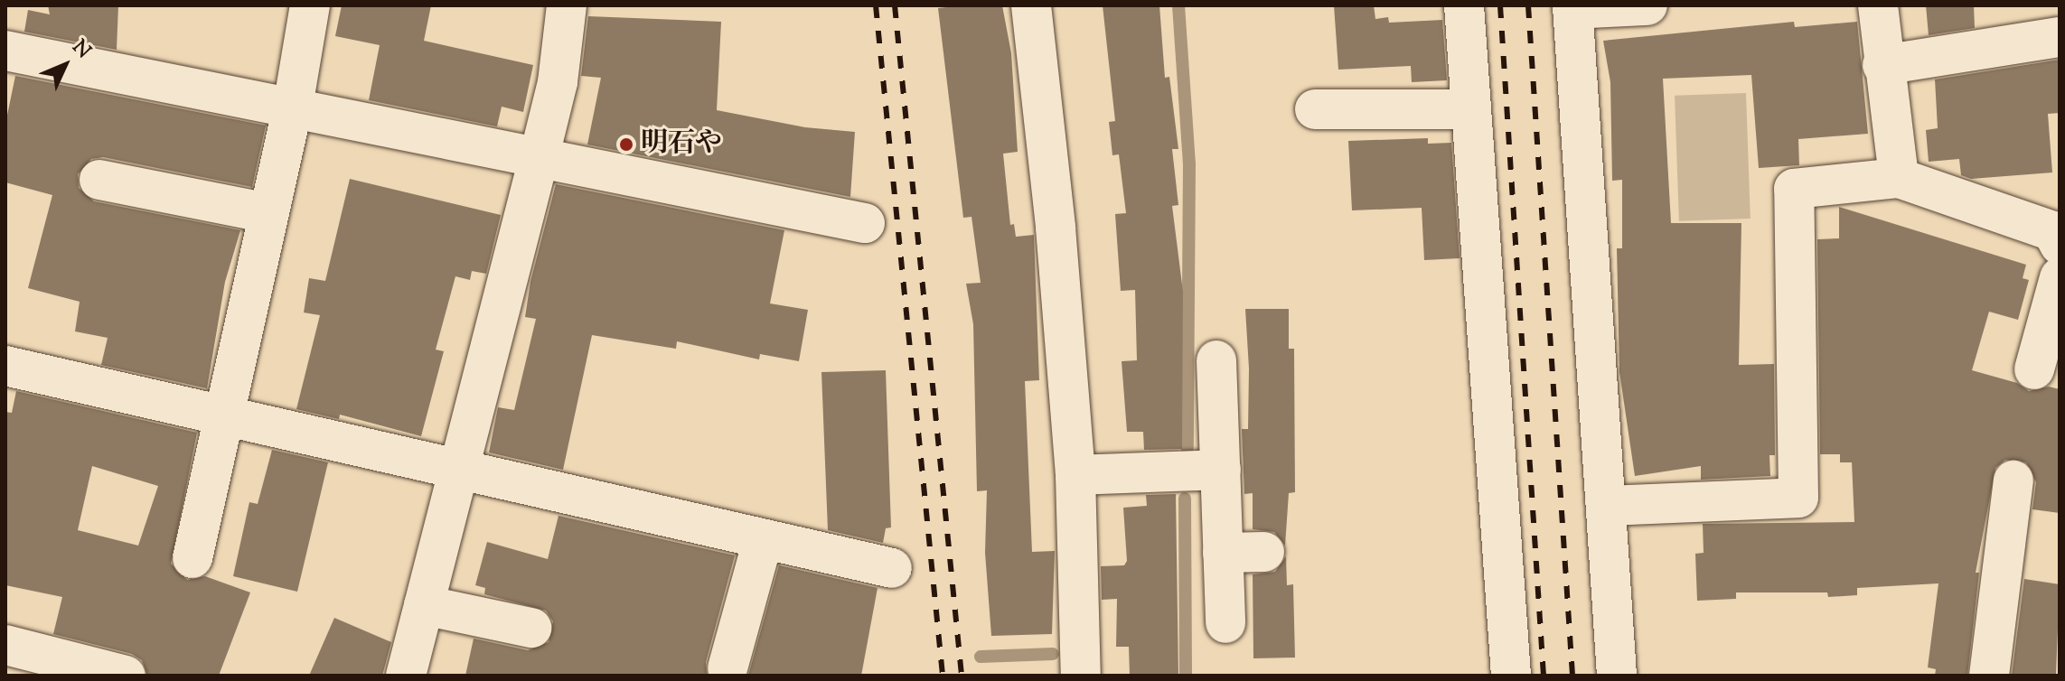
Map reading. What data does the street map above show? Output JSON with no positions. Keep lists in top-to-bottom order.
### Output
{
  "places": ["明石や"],
  "north": "top right"
}
